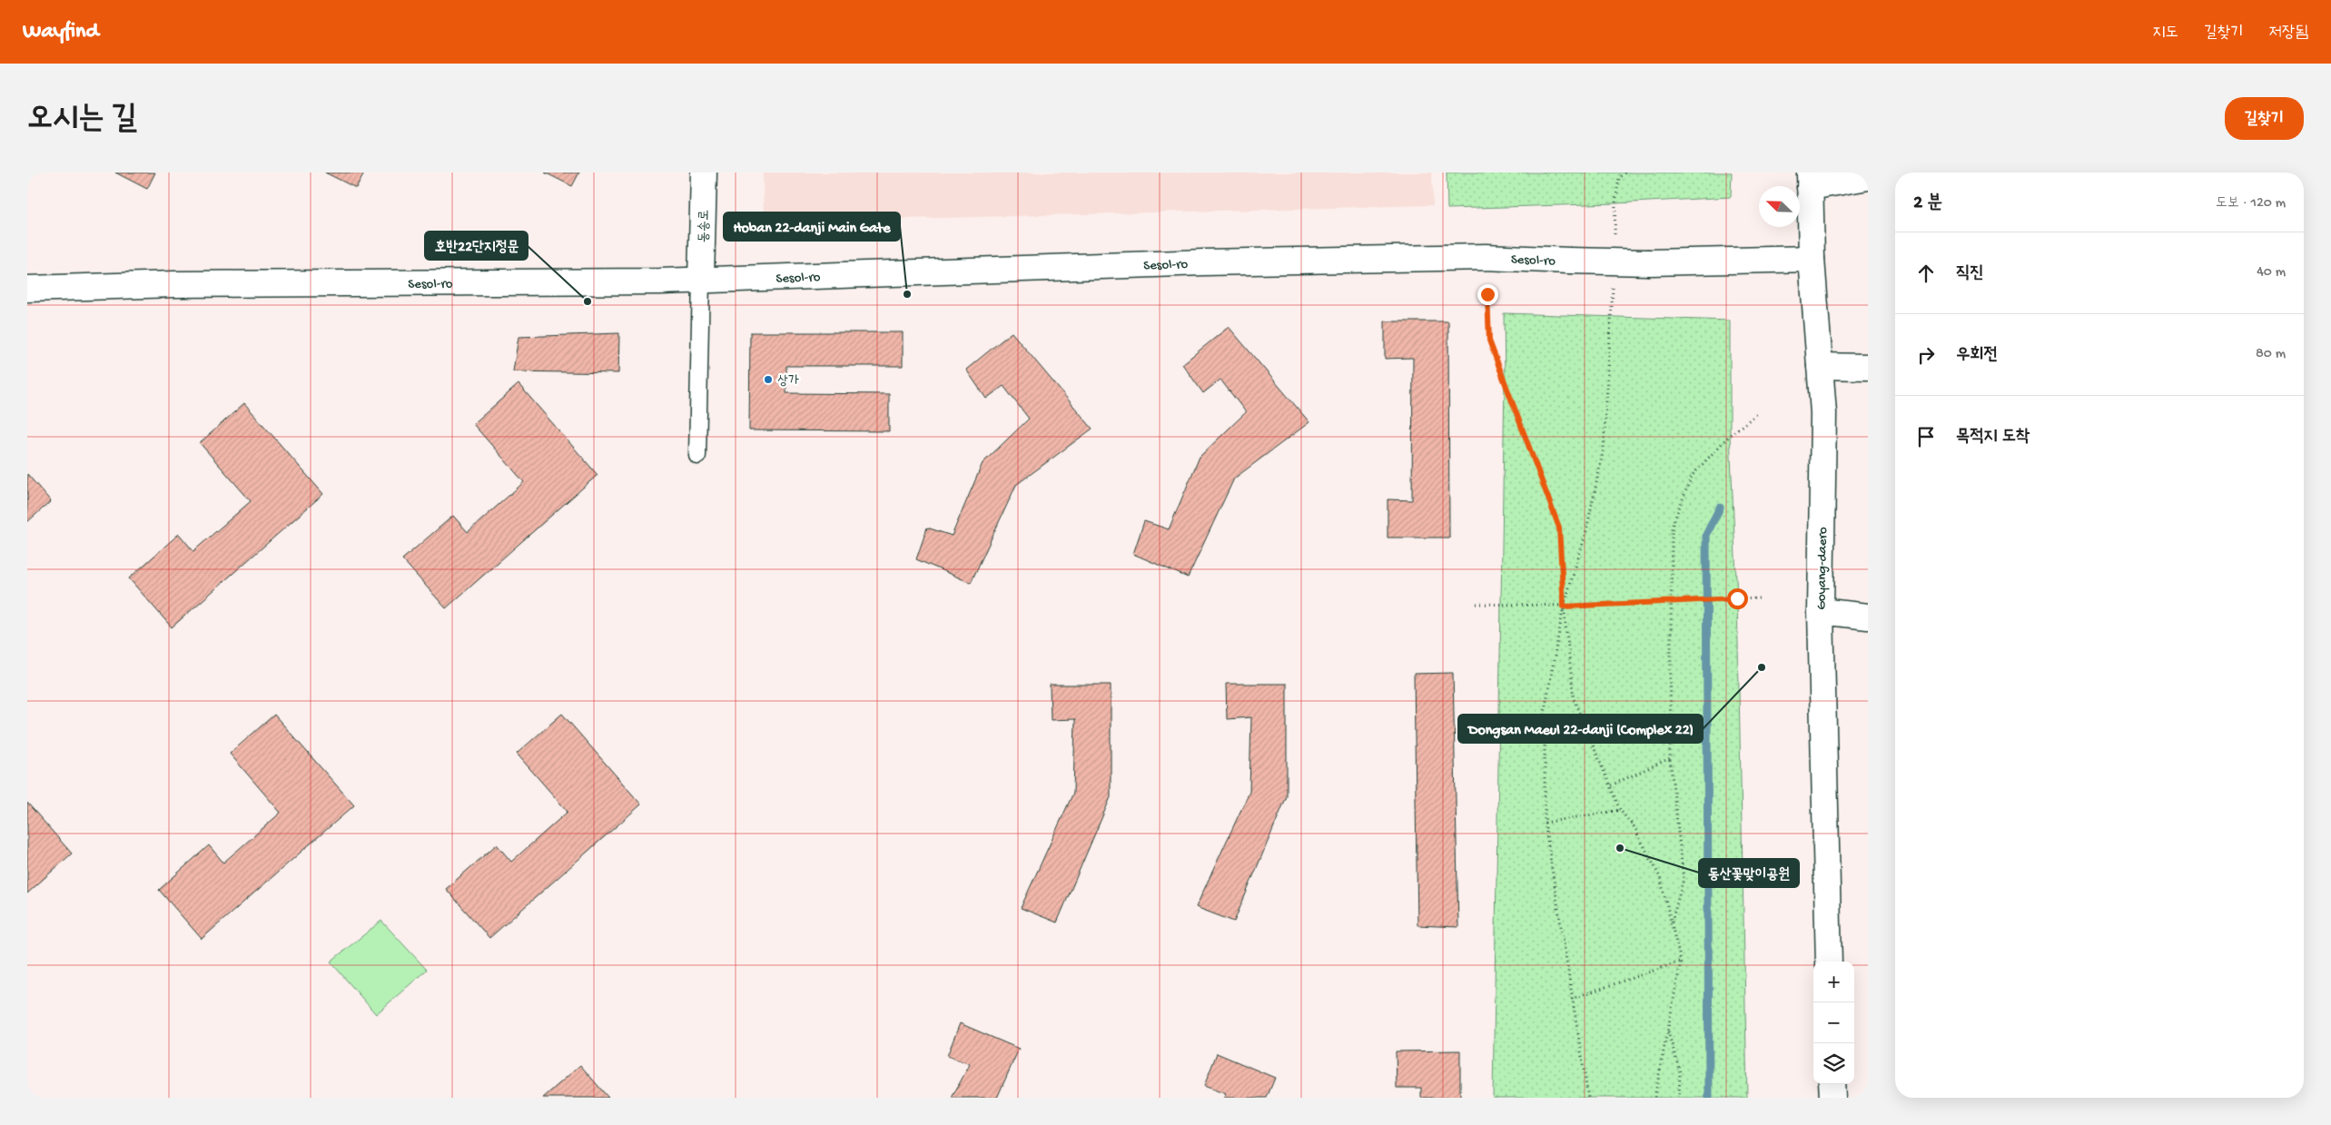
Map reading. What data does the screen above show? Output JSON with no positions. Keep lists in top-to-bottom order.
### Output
{
  "streets": {
    "street": ["동송로", "Sesol-ro", "Goyang-daero"]
  },
  "crossings": [
    ["동송로", "Sesol-ro"],
    ["Sesol-ro", "Goyang-daero"]
  ],
  "places": [
    "Hoban 22-danji Main Gate",
    "호반22단지정문",
    "상가",
    "Dongsan Maeul 22-danji (Complex 22)",
    "동산꽃맞이공원"
  ],
  "north": "top left",
  "page": {
    "header": "Wayfind",
    "nav": ["지도", "길찾기", "저장됨"],
    "title": "오시는 길",
    "buttons": "길찾기",
    "heading": ["2 분", "도보 · 120 m"],
    "list": [
      ["직진", "40 m"],
      ["우회전", "80 m"],
      "목적지 도착"
    ],
    "map_buttons": ["+", "−"]
  }
}
